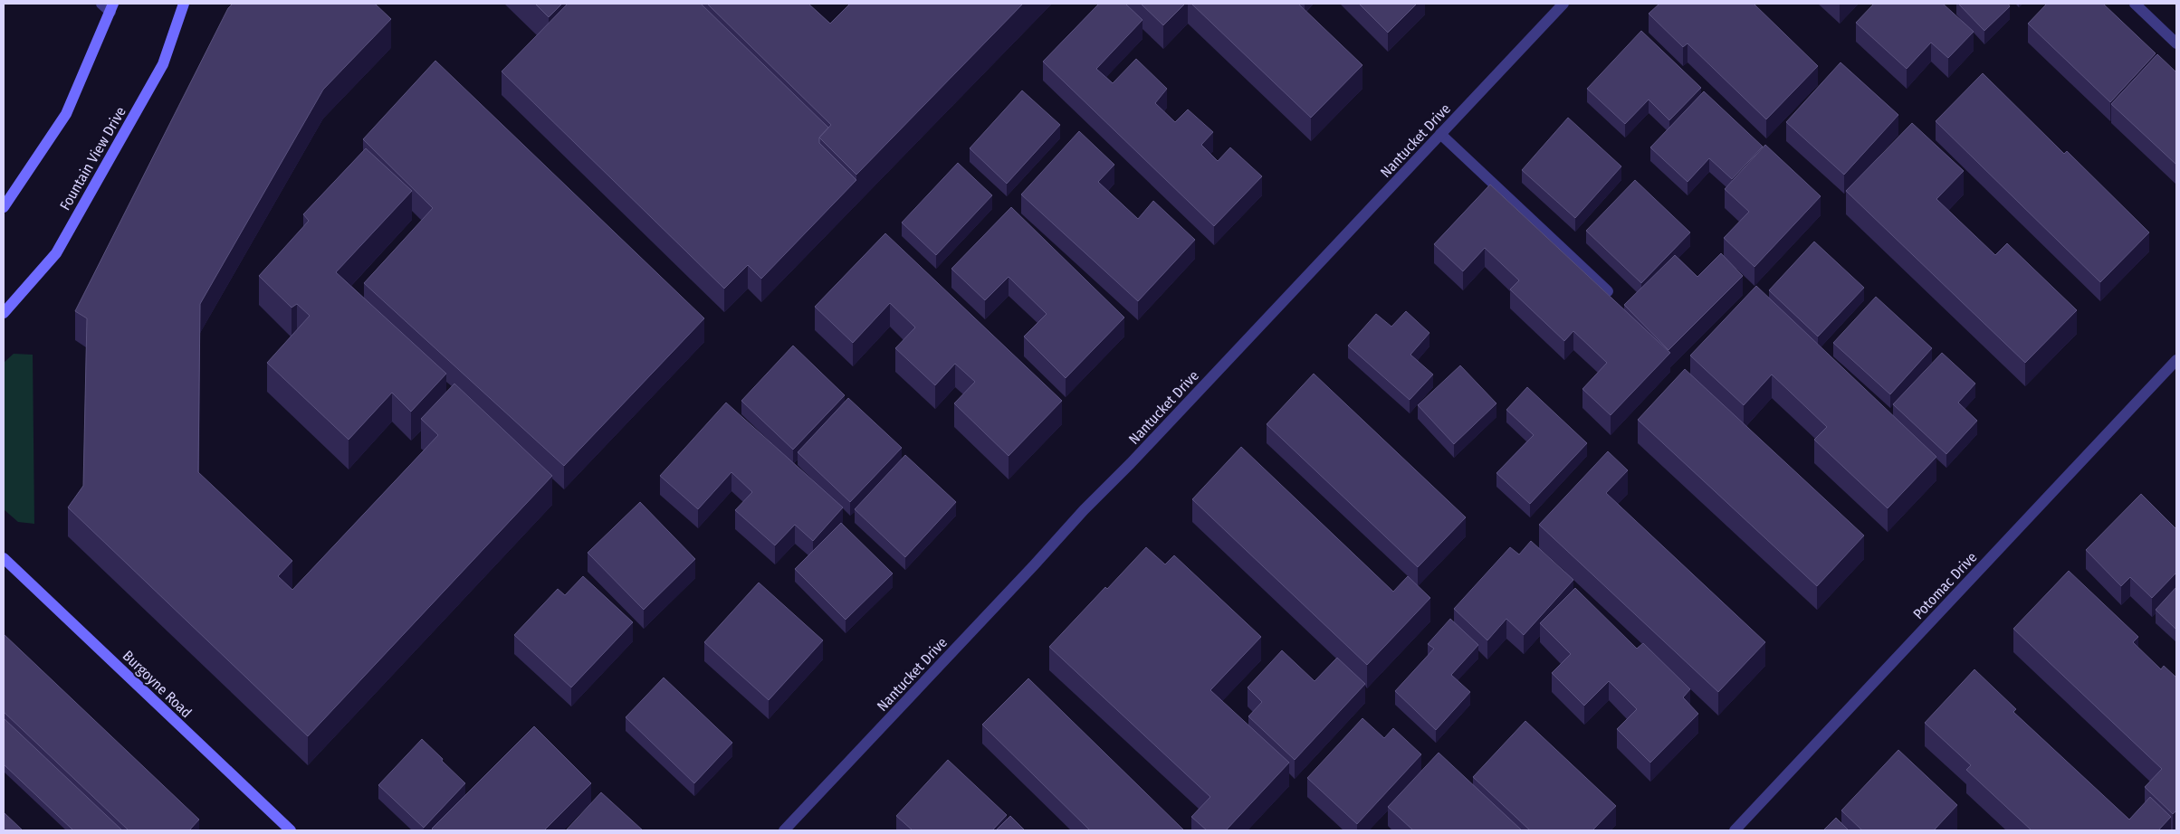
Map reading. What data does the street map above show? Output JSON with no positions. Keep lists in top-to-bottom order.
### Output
{
  "streets": {
    "main road": ["Fountain View Drive", "Burgoyne Road"],
    "street": ["Nantucket Drive", "Potomac Drive"]
  }
}
